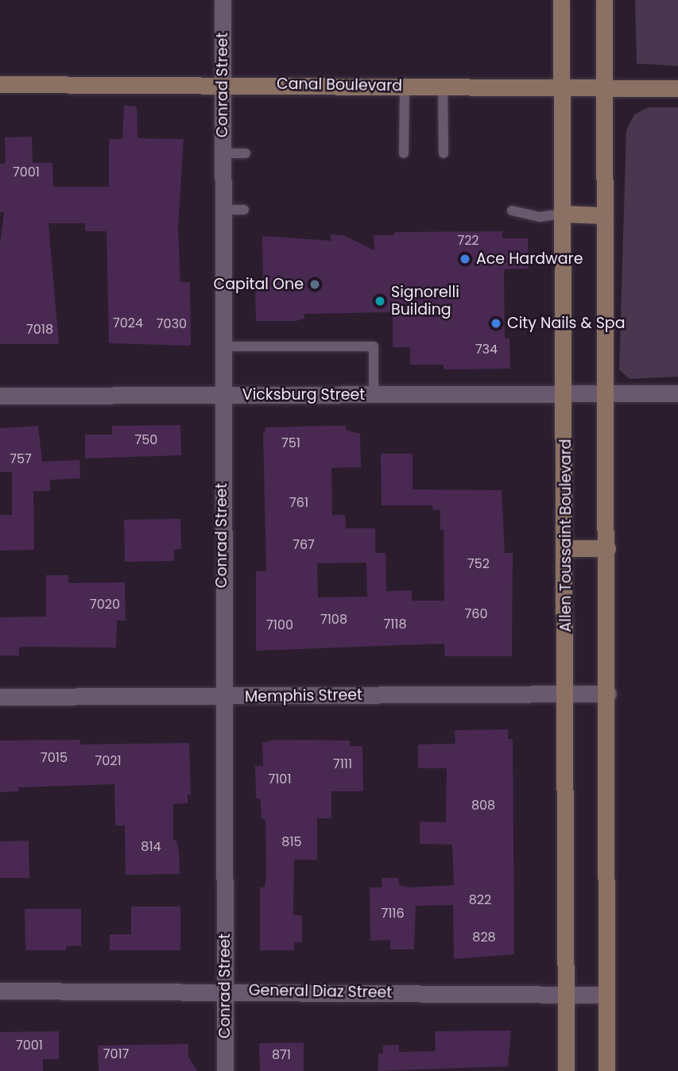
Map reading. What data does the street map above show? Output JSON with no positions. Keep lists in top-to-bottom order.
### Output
{
  "streets": {
    "main road": ["Canal Boulevard", "Allen Toussaint Boulevard"],
    "street": [
      "Conrad Street",
      "Vicksburg Street",
      "Memphis Street",
      "General Diaz Street"
    ]
  },
  "crossings": [
    ["Conrad Street", "Canal Boulevard"],
    ["Conrad Street", "Vicksburg Street"],
    ["Conrad Street", "Memphis Street"],
    ["Conrad Street", "General Diaz Street"],
    ["Canal Boulevard", "Allen Toussaint Boulevard"],
    ["Vicksburg Street", "Allen Toussaint Boulevard"],
    ["Allen Toussaint Boulevard", "Memphis Street"],
    ["Allen Toussaint Boulevard", "General Diaz Street"]
  ],
  "places": [
    "Ace Hardware",
    "Capital One",
    "Signorelli Building",
    "City Nails & Spa"
  ],
  "house_numbers": [
    "7001",
    "722",
    "7024",
    "7030",
    "7018",
    "734",
    "750",
    "751",
    "757",
    "761",
    "767",
    "752",
    "7020",
    "760",
    "7108",
    "7118",
    "7100",
    "7015",
    "7021",
    "7111",
    "7101",
    "808",
    "815",
    "814",
    "822",
    "7116",
    "828",
    "7001",
    "7017",
    "871"
  ]
}
